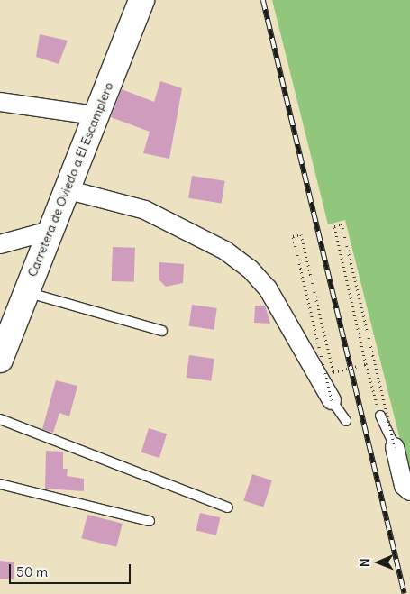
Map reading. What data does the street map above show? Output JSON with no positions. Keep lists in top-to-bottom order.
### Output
{
  "streets": {
    "street": ["Carretera de Oviedo a El Escamplero"]
  },
  "scale_bar": "50 m",
  "north": "left"
}
